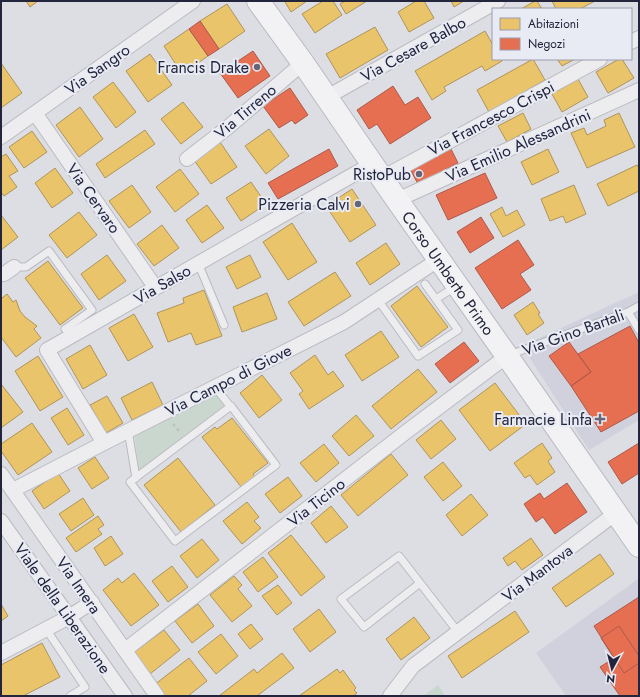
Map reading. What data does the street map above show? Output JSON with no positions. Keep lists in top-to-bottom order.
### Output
{
  "streets": {
    "main road": ["Corso Umberto Primo"],
    "street": [
      "Via Cesare Balbo",
      "Via Sangro",
      "Via Tirreno",
      "Via Francesco Crispi",
      "Via Emilio Alessandrini",
      "Via Cervaro",
      "Via Salso",
      "Via Campo di Giove",
      "Via Ticino",
      "Via Mantova",
      "Via Imera",
      "Viale della Liberazione"
    ],
    "lane": ["Via Gino Bartali"]
  },
  "crossings": [
    ["Via Cesare Balbo", "Corso Umberto Primo"],
    ["Via Sangro", "Via Cervaro"],
    ["Via Tirreno", "Corso Umberto Primo"],
    ["Via Francesco Crispi", "Corso Umberto Primo"],
    ["Via Francesco Crispi", "Via Salso"],
    ["Via Emilio Alessandrini", "Corso Umberto Primo"],
    ["Corso Umberto Primo", "Via Salso"],
    ["Corso Umberto Primo", "Via Gino Bartali"],
    ["Corso Umberto Primo", "Via Campo di Giove"],
    ["Corso Umberto Primo", "Via Ticino"],
    ["Corso Umberto Primo", "Via Mantova"],
    ["Via Salso", "Via Campo di Giove"],
    ["Via Gino Bartali", "Via Ticino"],
    ["Via Campo di Giove", "Via Imera"],
    ["Via Ticino", "Via Imera"]
  ],
  "places": {
    "other": ["Francis Drake", "RistoPub", "Pizzeria Calvi"],
    "health": ["Farmacie Linfa"]
  },
  "legend": ["Abitazioni", "Negozi"],
  "north": "bottom"
}
